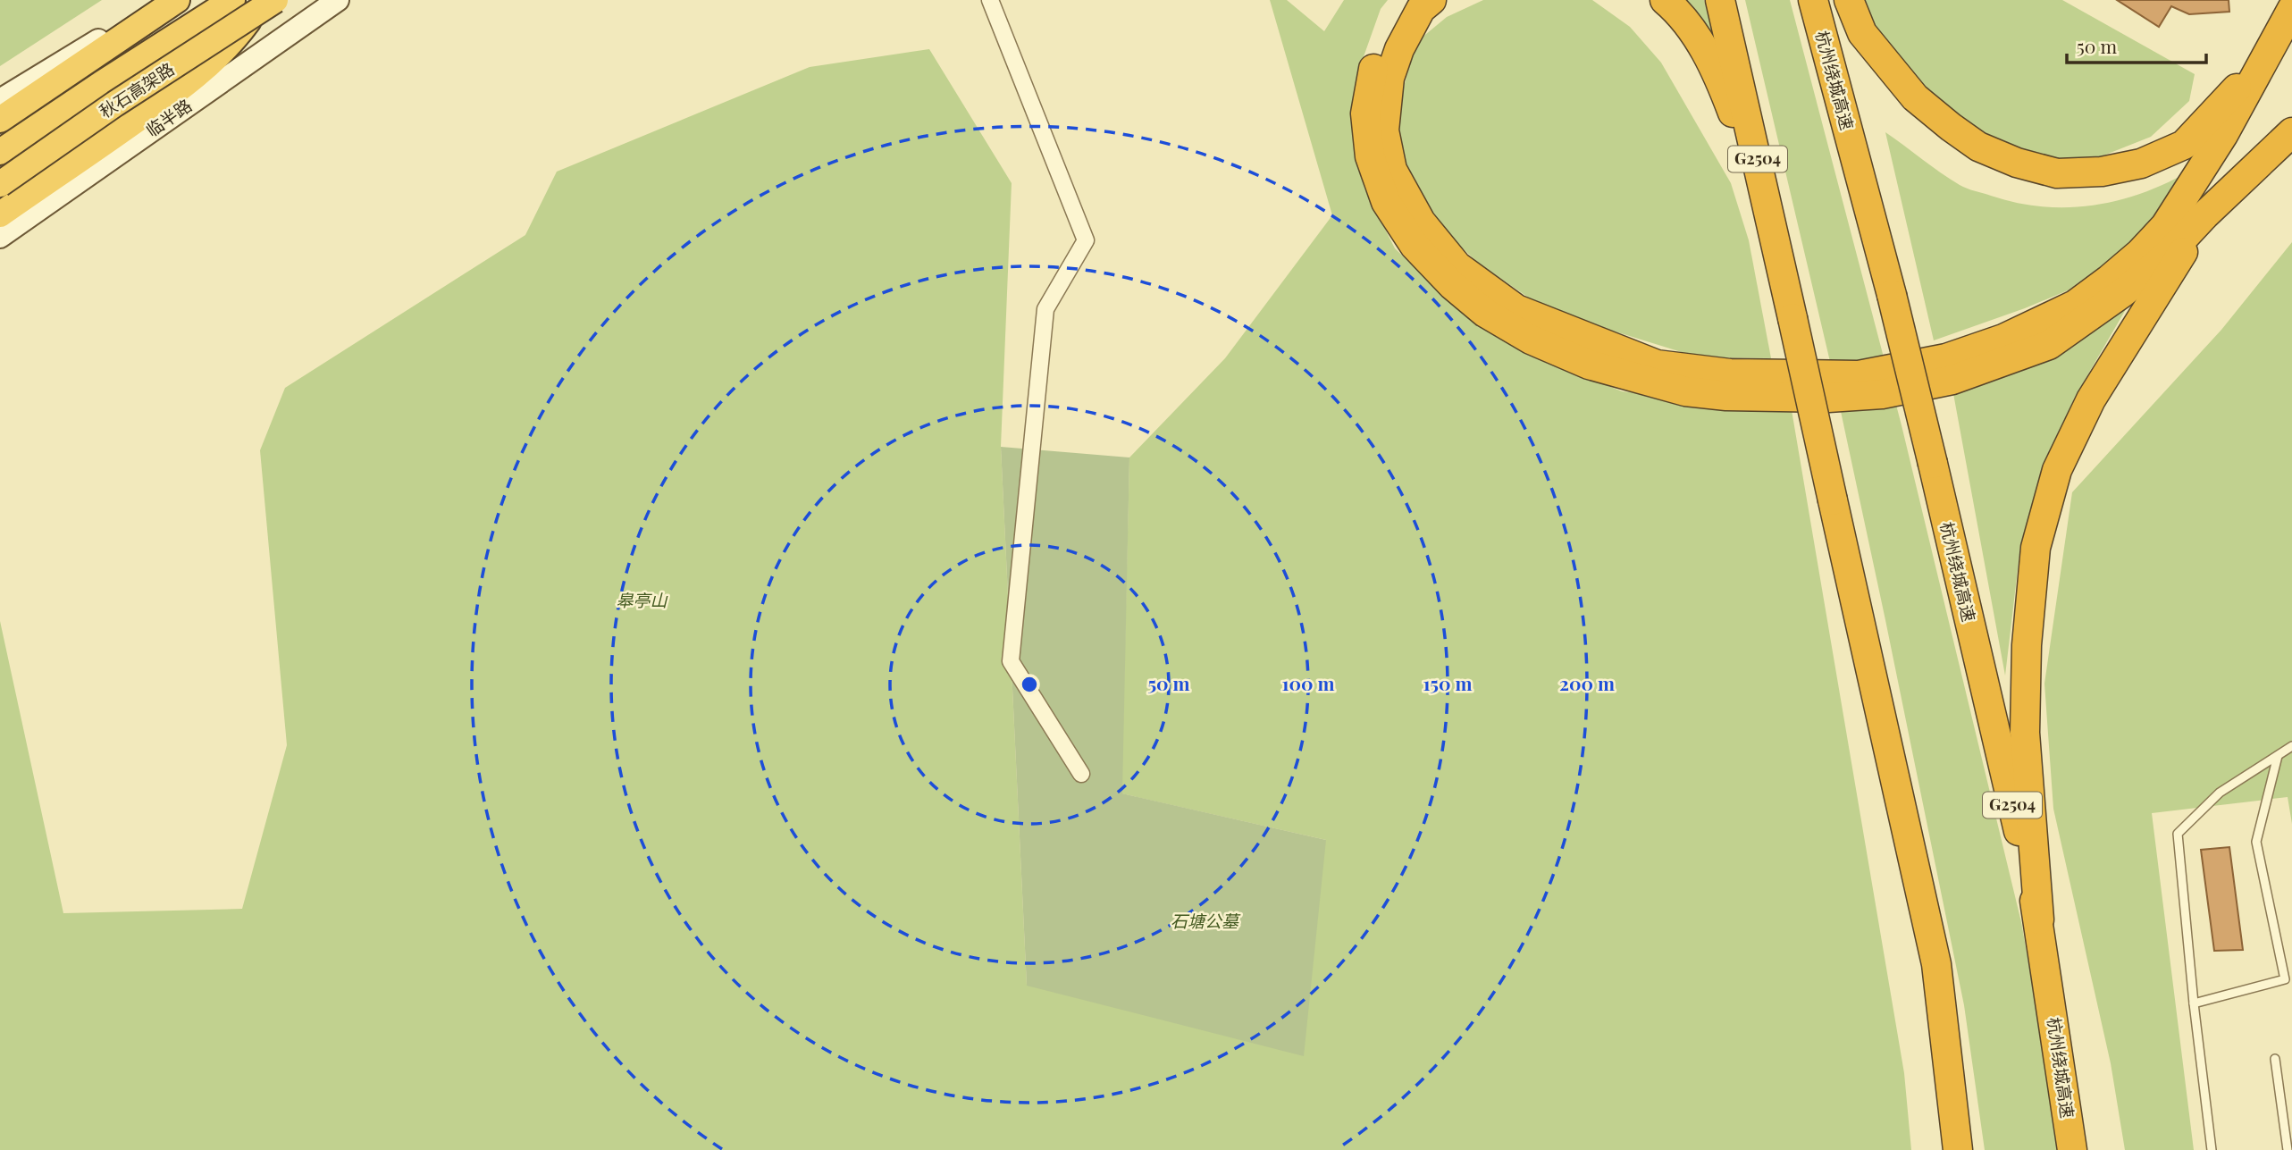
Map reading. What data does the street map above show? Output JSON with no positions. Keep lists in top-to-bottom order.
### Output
{
  "streets": {
    "highway": ["杭州绕城高速", "秋石高架路", "G2504"],
    "main road": ["临半路"]
  },
  "parks": ["皋亭山", "石塘公墓"],
  "scale_bar": "50 m",
  "rings": [
    "50 m",
    "100 m",
    "150 m",
    "200 m"
  ]
}
